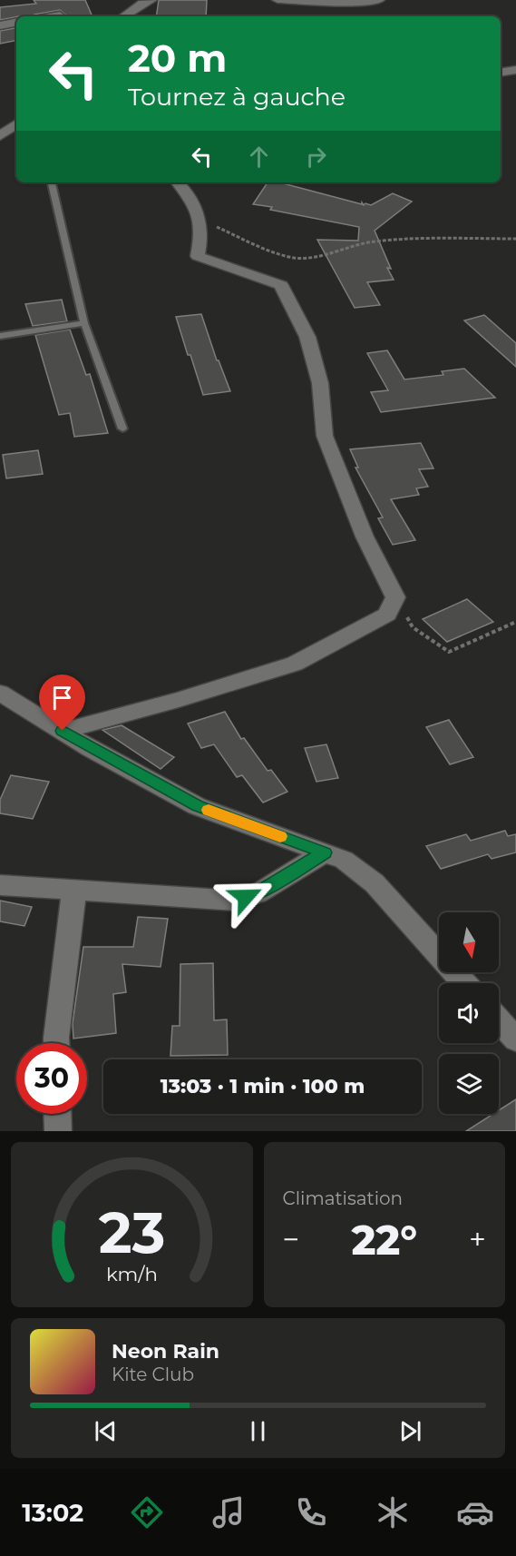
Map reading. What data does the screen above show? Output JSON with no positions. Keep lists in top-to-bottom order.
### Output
{
  "north": "bottom",
  "page": {
    "turn": ["20 m", "Tournez à gauche"],
    "limit": "30",
    "trip": "13:03 · 1 min · 100 m",
    "tile": "Climatisation",
    "heat": ["−", "22°", "+"],
    "song": ["Neon Rain", "Kite Club"],
    "tabs": "13:02",
    "gauge": ["23", "km/h"]
  }
}
